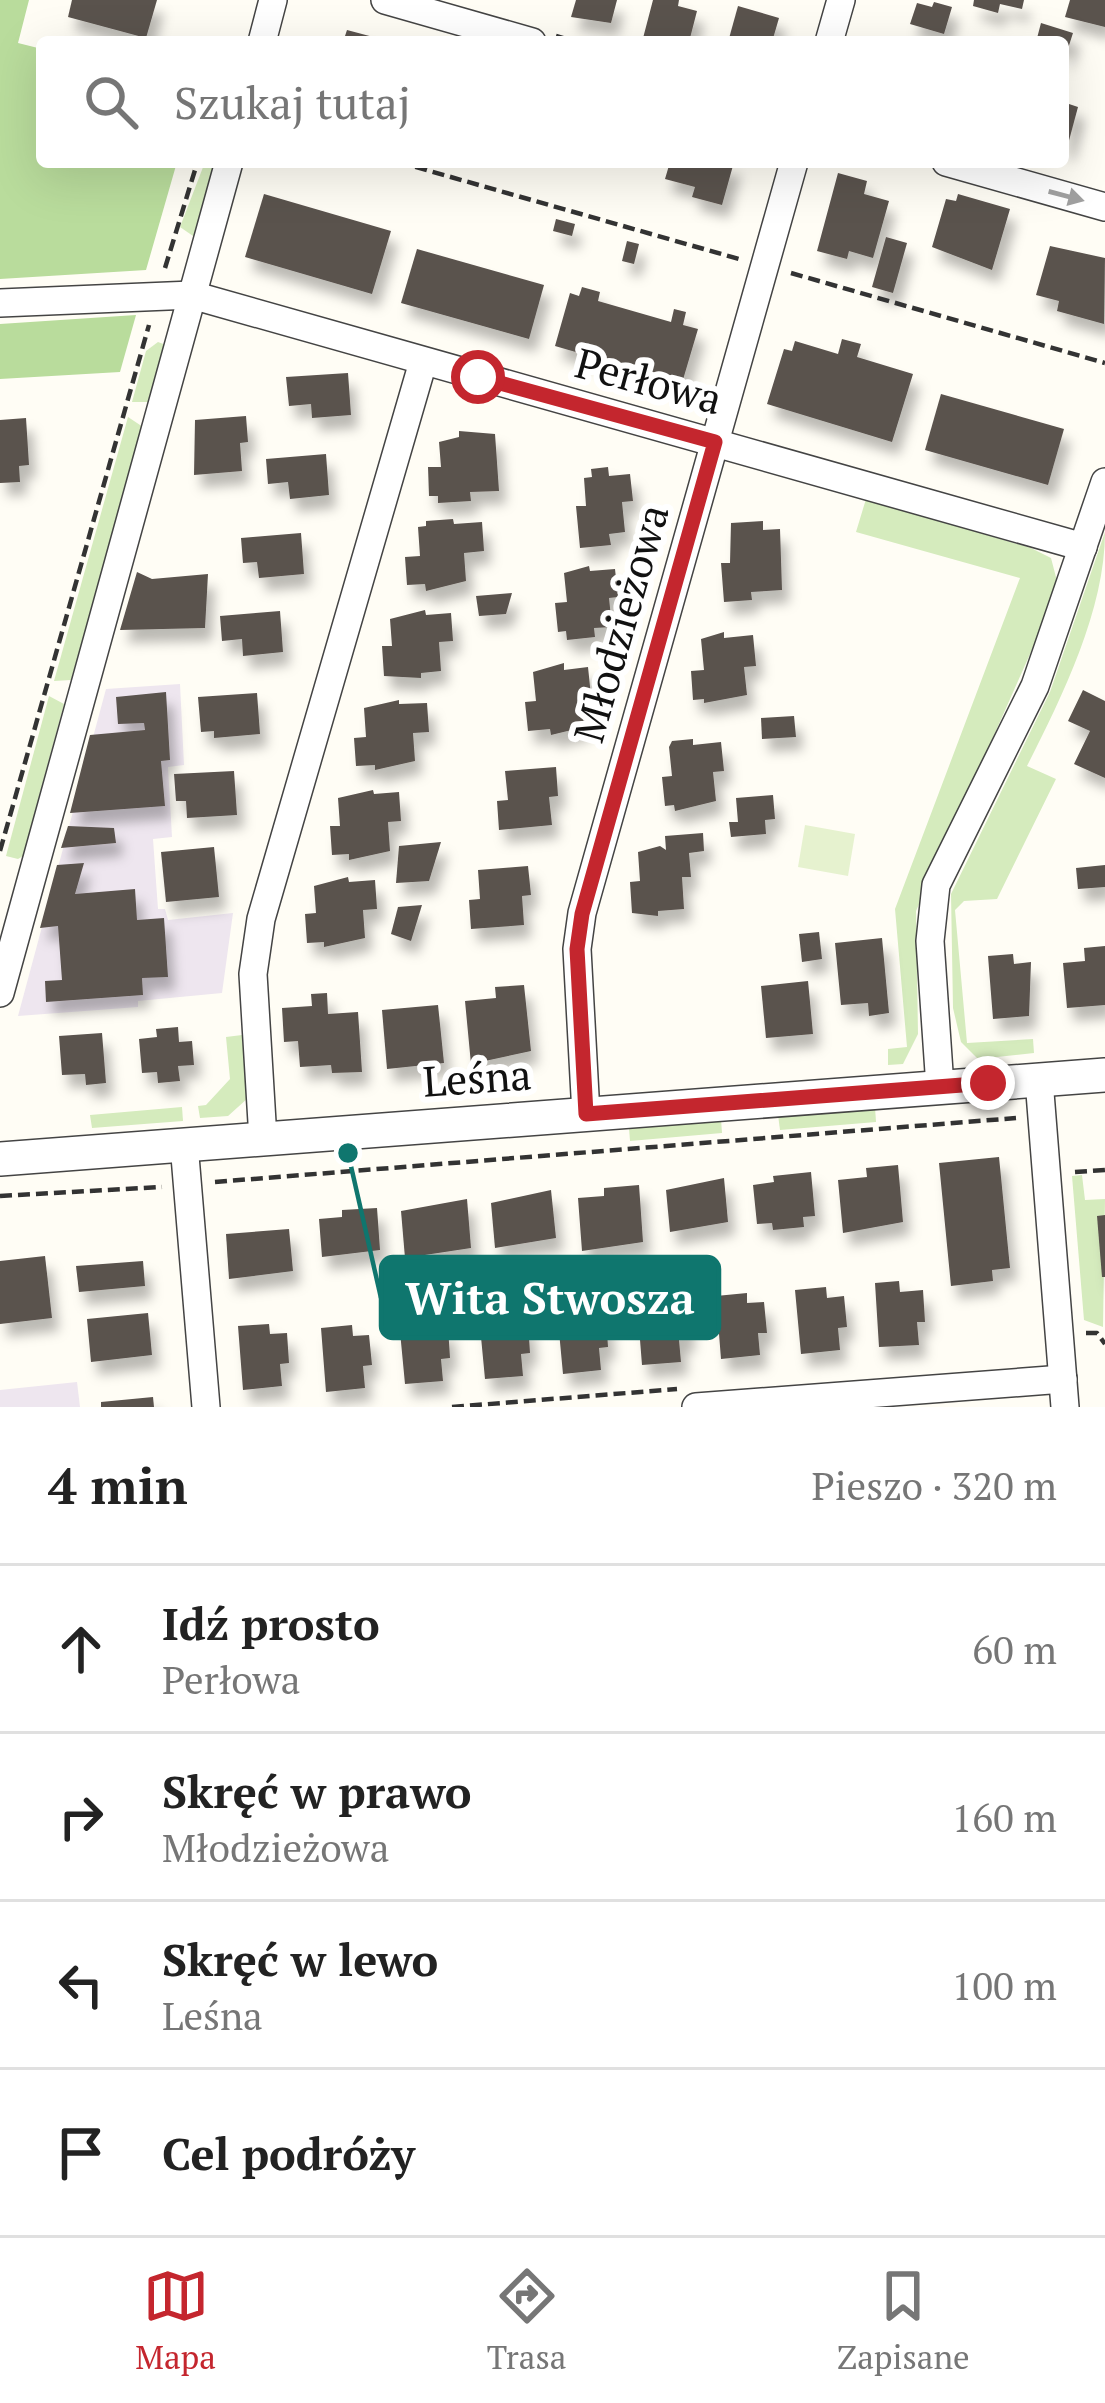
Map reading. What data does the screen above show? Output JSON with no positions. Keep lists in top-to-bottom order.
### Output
{
  "streets": {
    "street": ["Perłowa", "Młodzieżowa", "Leśna"]
  },
  "crossings": [
    ["Perłowa", "Młodzieżowa"],
    ["Młodzieżowa", "Leśna"]
  ],
  "places": ["Wita Stwosza"],
  "page": {
    "search": "Szukaj tutaj",
    "heading": ["4 min", "Pieszo · 320 m"],
    "list": [
      ["Idź prosto", "Perłowa", "60 m"],
      ["Skręć w prawo", "Młodzieżowa", "160 m"],
      ["Skręć w lewo", "Leśna", "100 m"],
      "Cel podróży"
    ],
    "nav": ["Mapa", "Trasa", "Zapisane"]
  }
}
